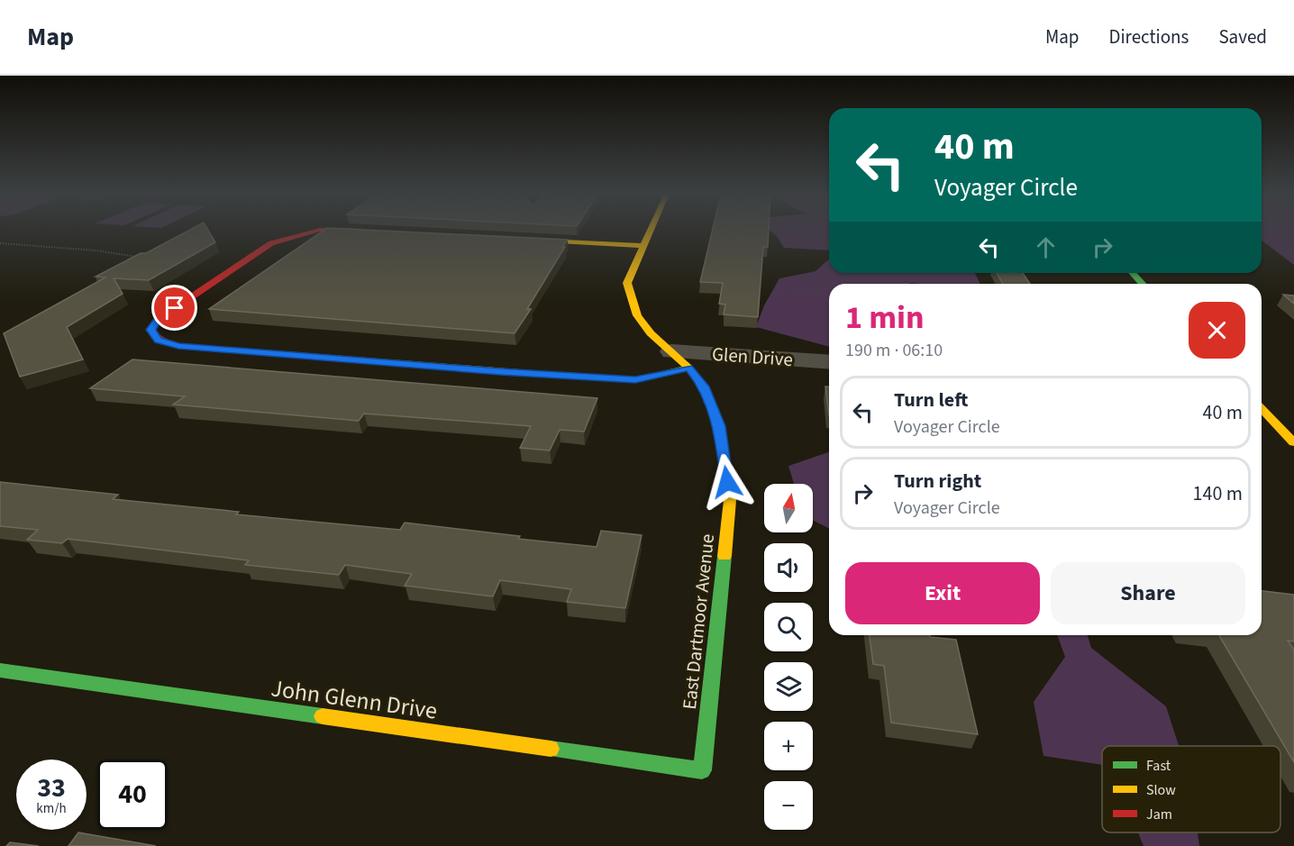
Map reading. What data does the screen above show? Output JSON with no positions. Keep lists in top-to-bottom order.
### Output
{
  "streets": {
    "street": ["Glen Drive", "East Dartmoor Avenue", "John Glenn Drive"]
  },
  "crossings": [
    ["Glen Drive", "East Dartmoor Avenue"],
    ["East Dartmoor Avenue", "John Glenn Drive"]
  ],
  "legend": ["Fast", "Slow", "Jam"],
  "north": "top",
  "page": {
    "header": "Map",
    "nav": ["Map", "Directions", "Saved"],
    "turn": ["40 m", "Voyager Circle"],
    "heading": ["1 min", "190 m · 06:10"],
    "list": [
      {
        "name": "Turn left",
        "note": "Voyager Circle",
        "value": "40 m"
      },
      {
        "name": "Turn right",
        "note": "Voyager Circle",
        "value": "140 m"
      }
    ],
    "map_buttons": ["+", "−"],
    "buttons": ["Exit", "Share"],
    "speed": "33 km/h",
    "limit": "40"
  }
}
